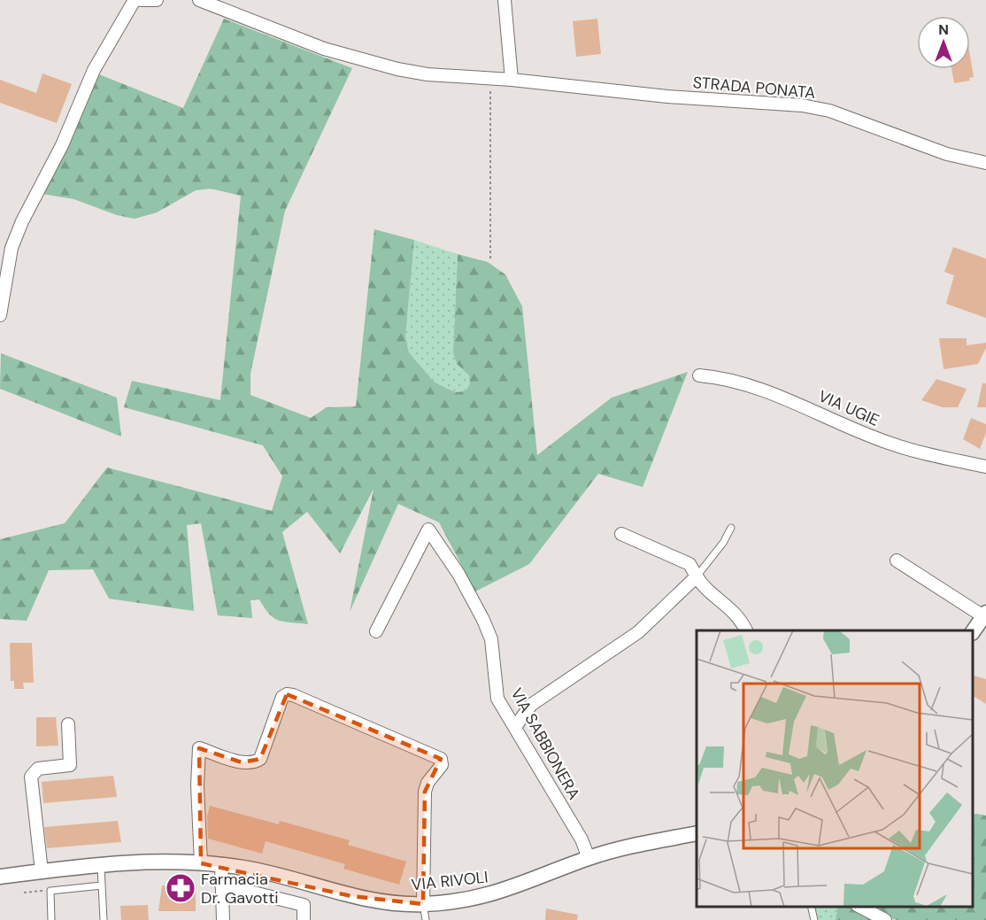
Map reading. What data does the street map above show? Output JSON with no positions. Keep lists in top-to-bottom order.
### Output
{
  "streets": {
    "street": [
      "STRADA PONATA",
      "VIA UGIE",
      "VIA SABBIONERA",
      "VIA RIVOLI"
    ]
  },
  "crossings": [
    ["VIA SABBIONERA", "VIA RIVOLI"]
  ],
  "places": {
    "pharmacy": ["Farmacia Dr. Gavotti"]
  },
  "north": "top"
}
